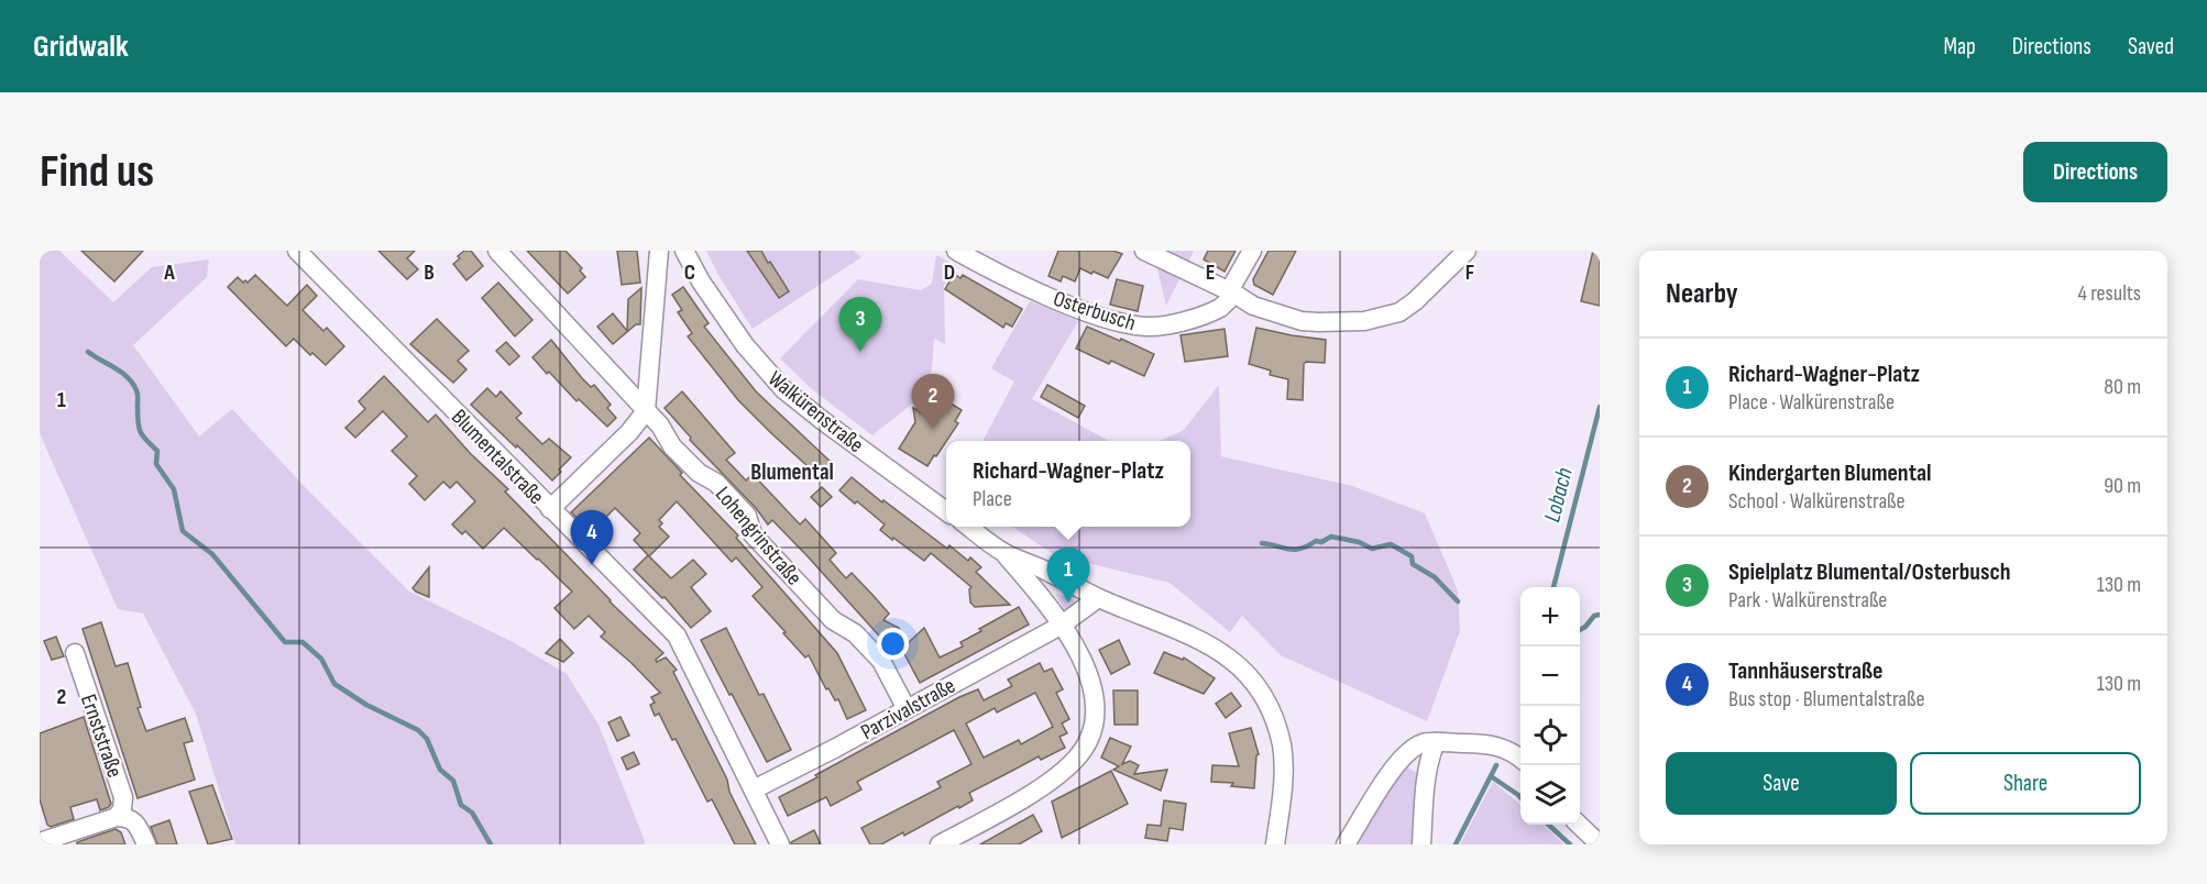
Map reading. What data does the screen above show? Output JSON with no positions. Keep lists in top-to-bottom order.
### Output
{
  "streets": {
    "street": [
      "Osterbusch",
      "Walkürenstraße",
      "Blumentalstraße",
      "Lohengrinstraße",
      "Parzivalstraße",
      "Ernststraße"
    ]
  },
  "crossings": [
    ["Blumentalstraße", "Parzivalstraße"],
    ["Lohengrinstraße", "Parzivalstraße"]
  ],
  "districts": ["Blumental"],
  "water": ["Lobach"],
  "page": {
    "header": "Gridwalk",
    "nav": ["Map", "Directions", "Saved"],
    "buttons": [
      "Directions",
      ["Save", "Share"]
    ],
    "title": "Find us",
    "heading": ["Nearby", "4 results"],
    "pins": [
      "3",
      "2",
      "4",
      "1"
    ],
    "list": [
      {
        "mark": "1",
        "name": "Richard-Wagner-Platz",
        "note": "Place · Walkürenstraße",
        "value": "80 m"
      },
      {
        "mark": "2",
        "name": "Kindergarten Blumental",
        "note": "School · Walkürenstraße",
        "value": "90 m"
      },
      {
        "mark": "3",
        "name": "Spielplatz Blumental/Osterbusch",
        "note": "Park · Walkürenstraße",
        "value": "130 m"
      },
      {
        "mark": "4",
        "name": "Tannhäuserstraße",
        "note": "Bus stop · Blumentalstraße",
        "value": "130 m"
      }
    ],
    "popup": ["Richard-Wagner-Platz", "Place"],
    "map_buttons": ["+", "−"]
  },
  "grid": {
    "columns": [
      "A",
      "B",
      "C",
      "D",
      "E",
      "F"
    ],
    "rows": ["1", "2"]
  }
}
